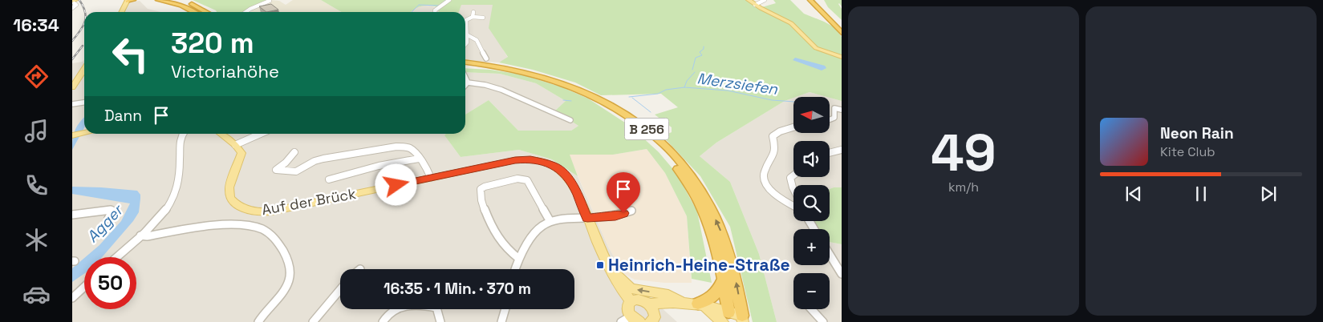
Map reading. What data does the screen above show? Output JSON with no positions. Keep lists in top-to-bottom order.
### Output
{
  "streets": {
    "highway": ["B 256"],
    "main road": ["Auf der Brück"]
  },
  "water": ["Merzsiefen", "Agger"],
  "places": {
    "transit": ["Heinrich-Heine-Straße"]
  },
  "north": "left",
  "page": {
    "tabs": "16:34",
    "tile": ["49", "km/h"],
    "turn": ["320 m", "Victoriahöhe"],
    "then": "Dann",
    "map_buttons": ["+", "−"],
    "song": ["Neon Rain", "Kite Club"],
    "limit": "50",
    "trip": "16:35 · 1 Min. · 370 m"
  }
}
